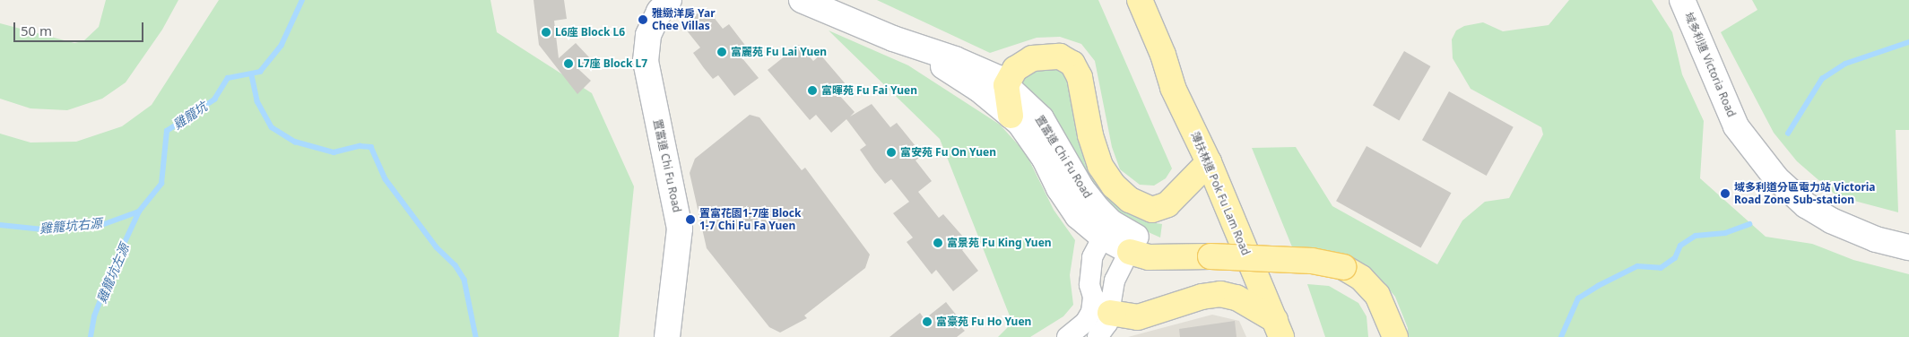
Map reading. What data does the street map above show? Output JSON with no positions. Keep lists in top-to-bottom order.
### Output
{
  "streets": {
    "main road": ["薄扶林道 Pok Fu Lam Road"],
    "street": ["域多利道 Victoria Road", "置富道 Chi Fu Road"]
  },
  "water": ["雞籠坑", "雞籠坑右源", "雞籠坑左源"],
  "places": [
    "雅緻洋房 Yar Chee Villas",
    "L6座 Block L6",
    "富麗苑 Fu Lai Yuen",
    "L7座 Block L7",
    "富暉苑 Fu Fai Yuen",
    "富安苑 Fu On Yuen",
    "域多利道分區電力站 Victoria Road Zone Sub-station",
    "置富花園1-7座 Block 1-7 Chi Fu Fa Yuen",
    "富景苑 Fu King Yuen",
    "富豪苑 Fu Ho Yuen"
  ],
  "scale_bar": "50 m"
}
